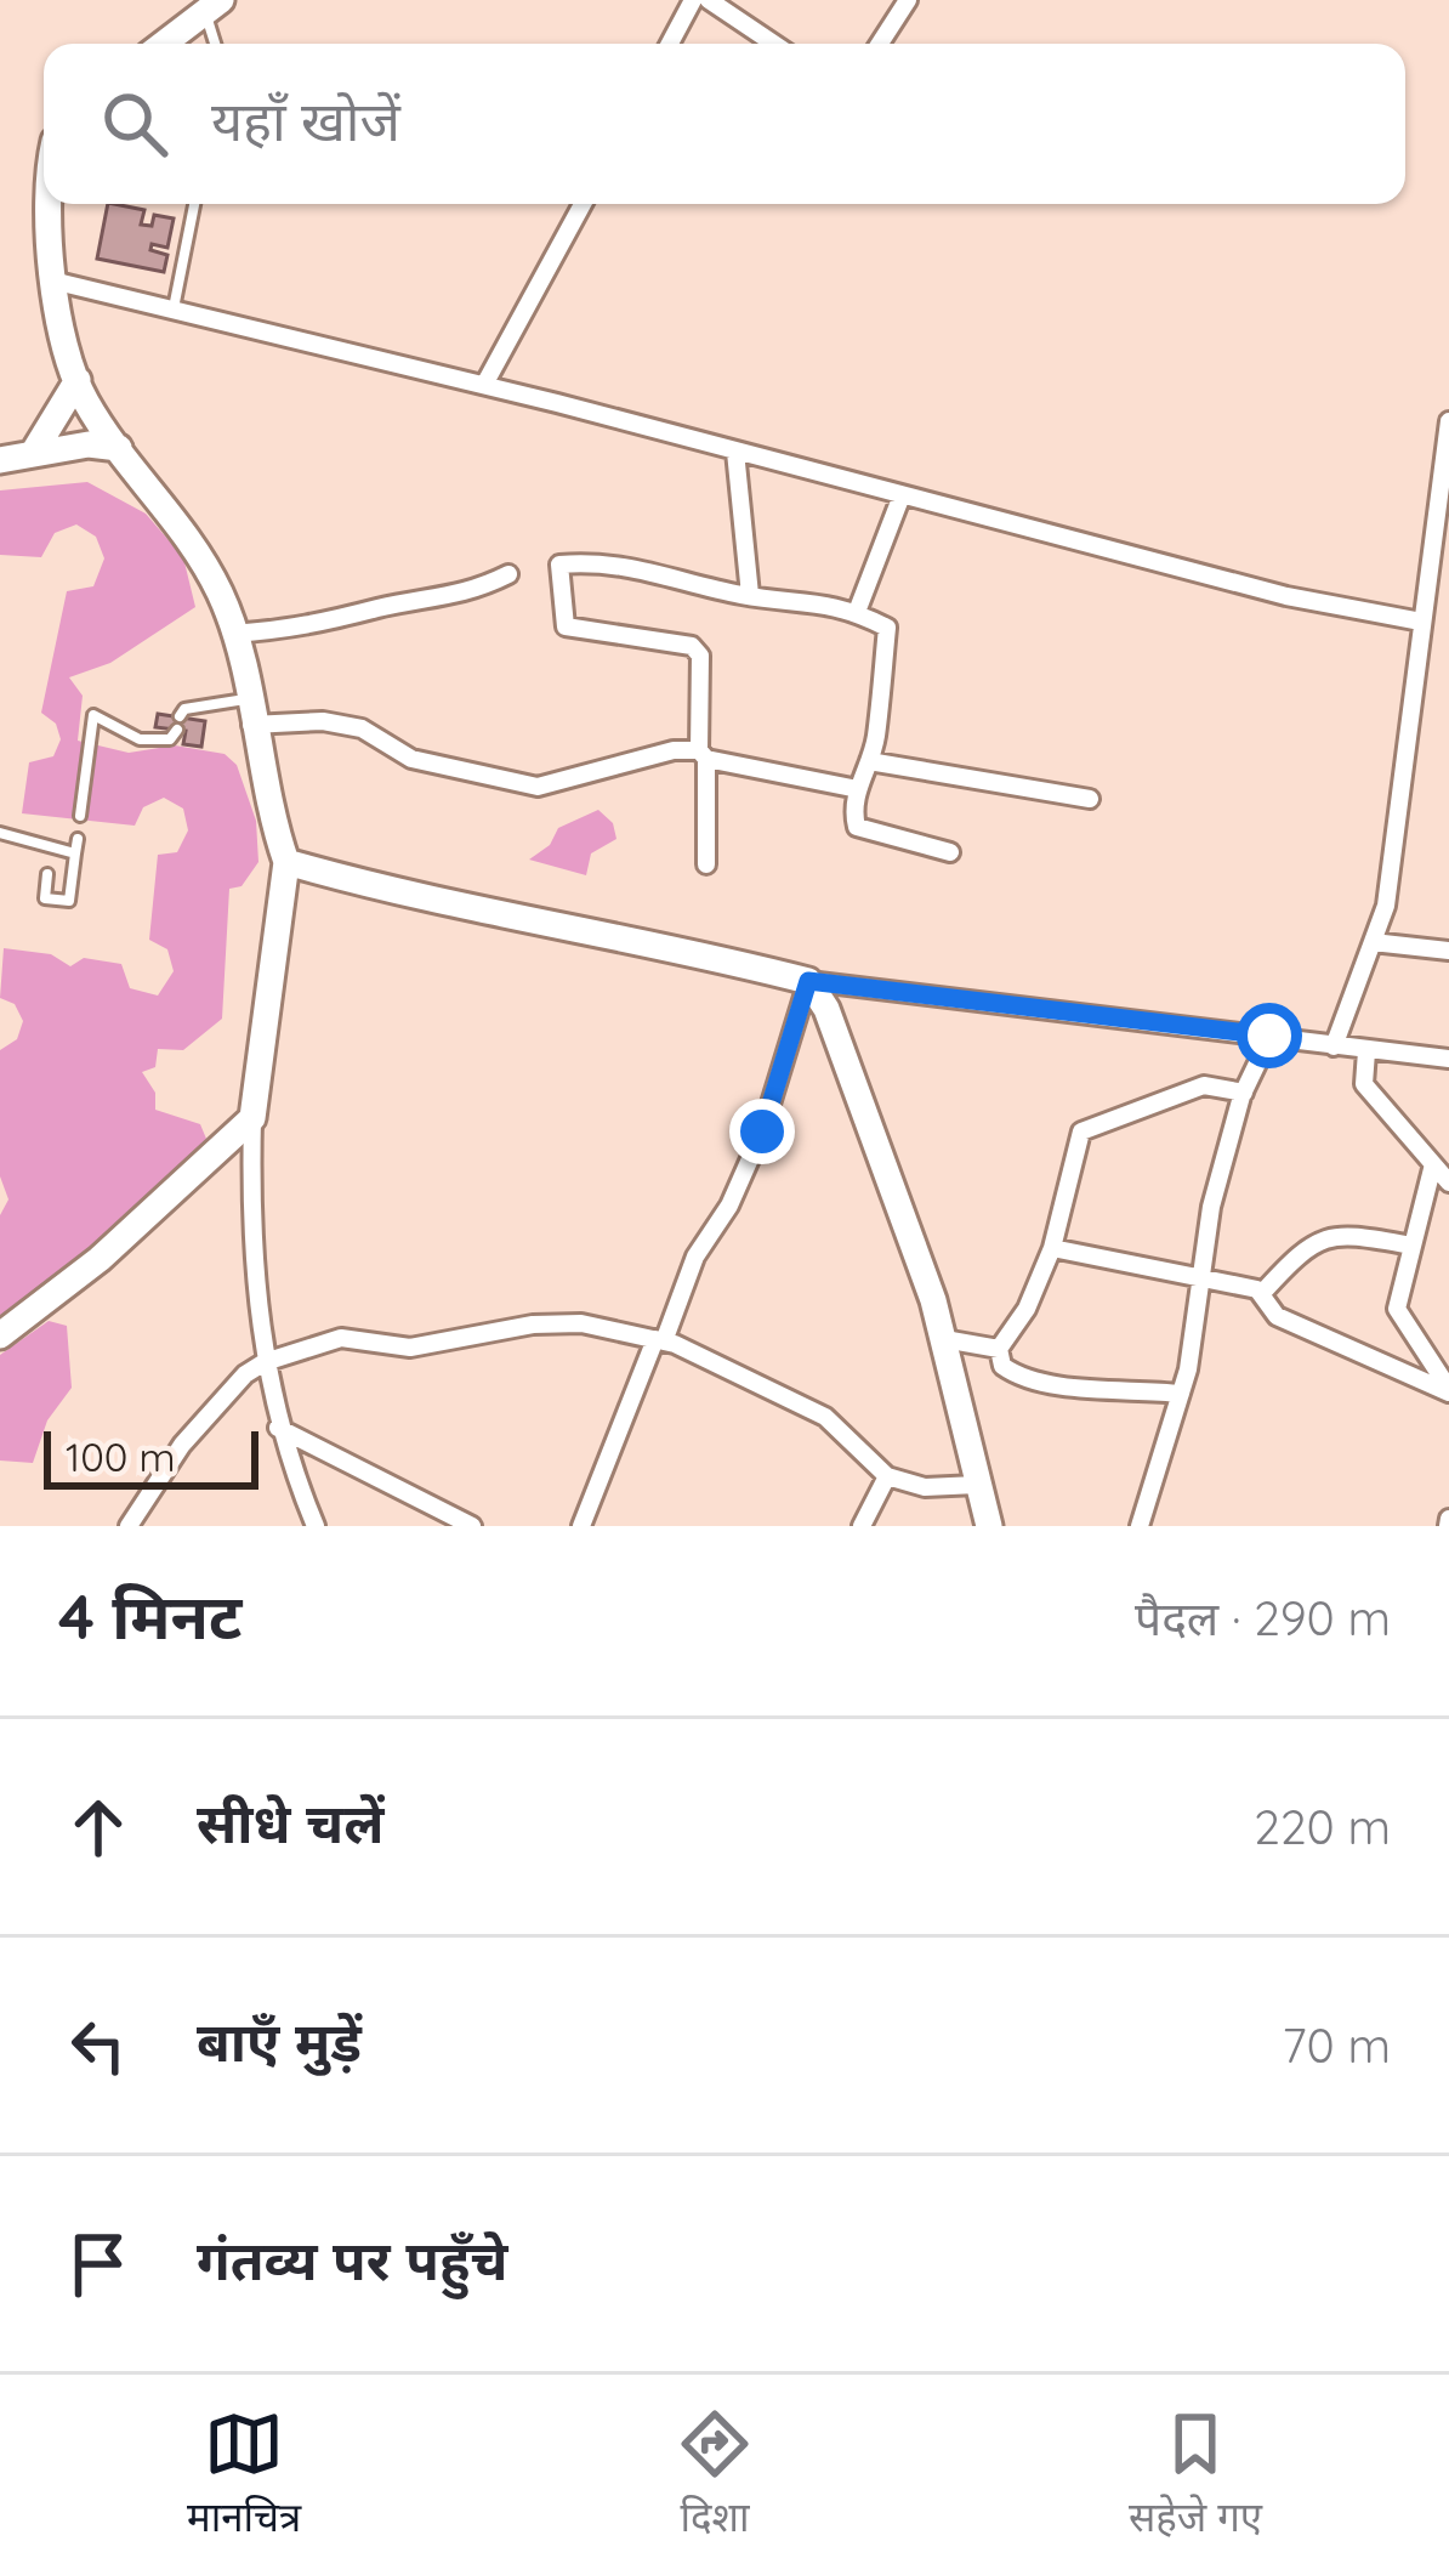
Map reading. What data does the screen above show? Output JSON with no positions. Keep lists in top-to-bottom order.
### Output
{
  "scale_bar": "100 m",
  "page": {
    "search": "यहाँ खोजें",
    "scale": "100 m",
    "heading": ["4 मिनट", "पैदल · 290 m"],
    "list": [
      ["सीधे चलें", "220 m"],
      ["बाएँ मुड़ें", "70 m"],
      "गंतव्य पर पहुँचे"
    ],
    "nav": ["मानचित्र", "दिशा", "सहेजे गए"]
  }
}
